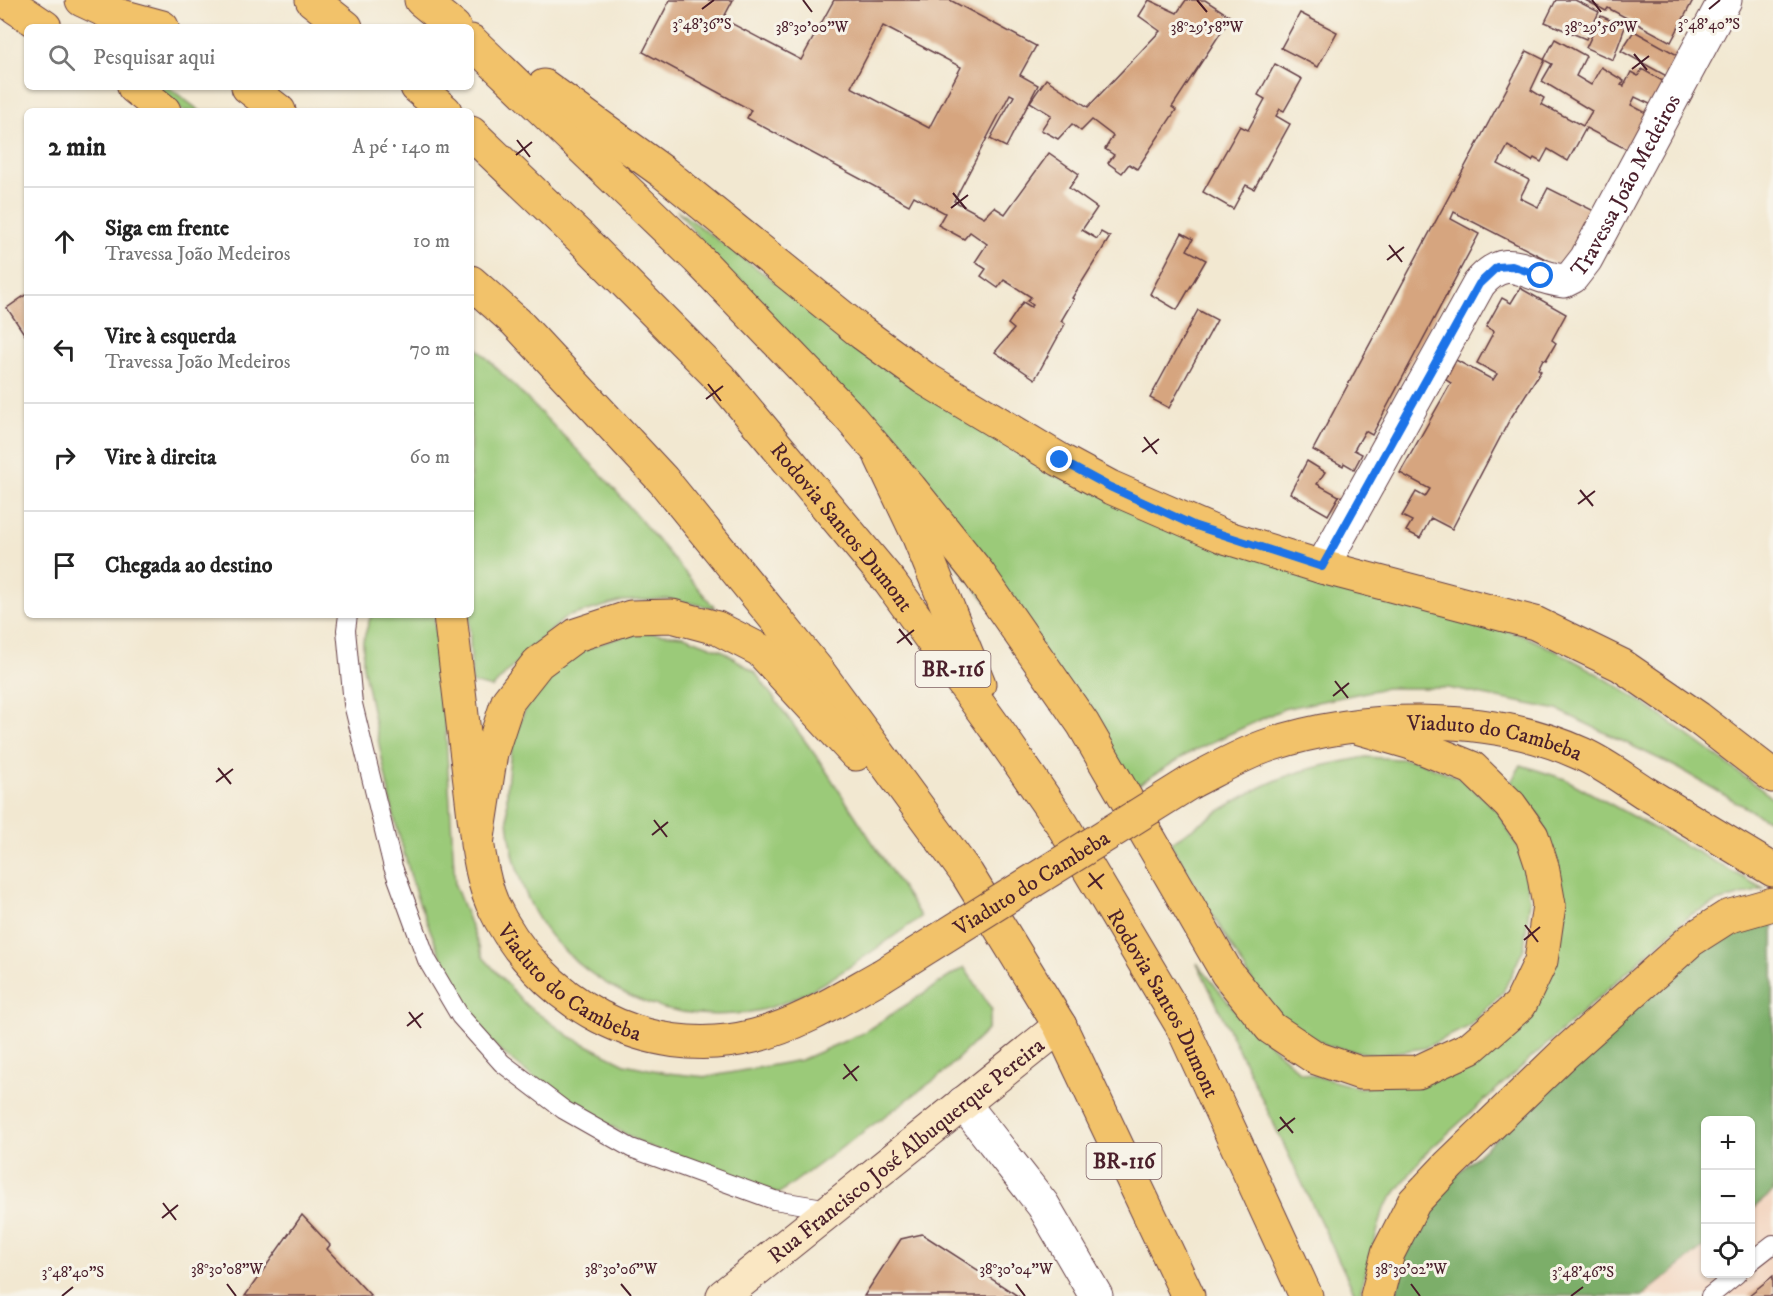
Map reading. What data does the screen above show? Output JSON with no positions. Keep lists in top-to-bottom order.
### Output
{
  "streets": {
    "main road": [
      "Rodovia Santos Dumont",
      "BR-116",
      "Viaduto do Cambeba",
      "Rua Francisco José Albuquerque Pereira"
    ],
    "street": ["Travessa João Medeiros"]
  },
  "crossings": [
    ["BR-116", "Rua Francisco José Albuquerque Pereira"]
  ],
  "page": {
    "search": "Pesquisar aqui",
    "heading": ["2 min", "A pé · 140 m"],
    "list": [
      ["Siga em frente", "Travessa João Medeiros", "10 m"],
      ["Vire à esquerda", "Travessa João Medeiros", "70 m"],
      ["Vire à direita", "60 m"],
      "Chegada ao destino"
    ],
    "map_buttons": ["+", "−"]
  },
  "coordinates": [
    "3°48'40\"S",
    "3°48'36\"S",
    "38°30'00\"W",
    "38°29'58\"W",
    "38°29'56\"W",
    "38°30'08\"W",
    "38°30'06\"W",
    "38°30'04\"W",
    "38°30'02\"W",
    "3°48'46\"S"
  ]
}
